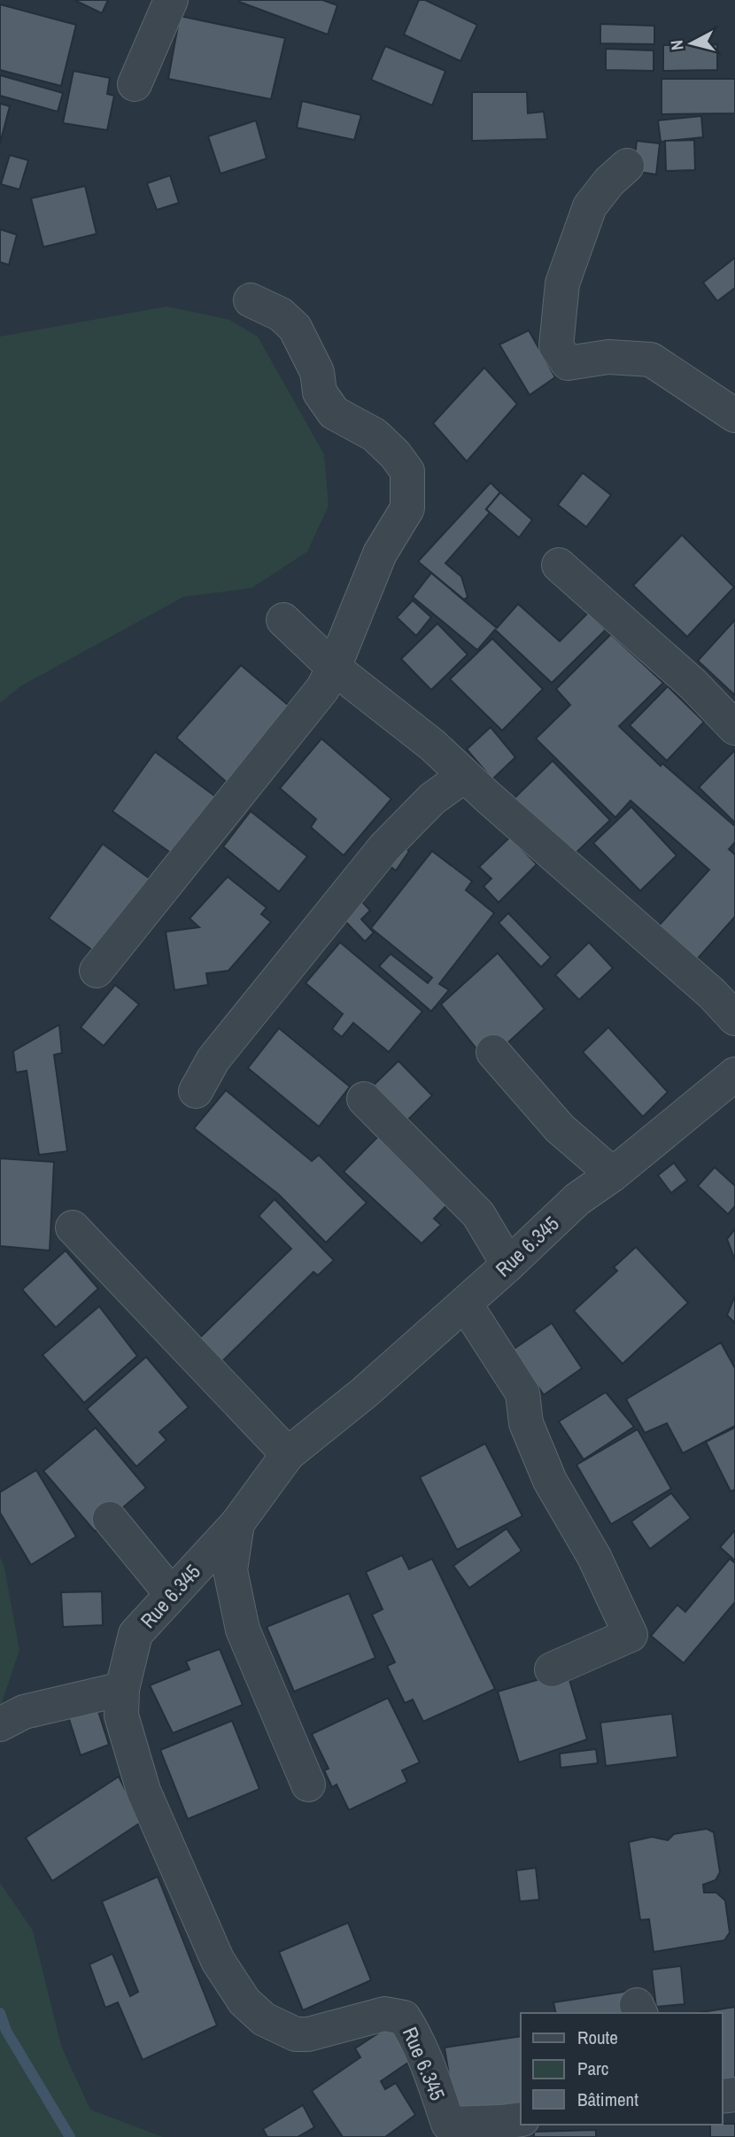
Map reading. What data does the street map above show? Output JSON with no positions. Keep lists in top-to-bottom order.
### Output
{
  "streets": {
    "street": ["Rue 6.345"]
  },
  "legend": ["Route", "Parc", "Bâtiment"],
  "north": "left"
}
